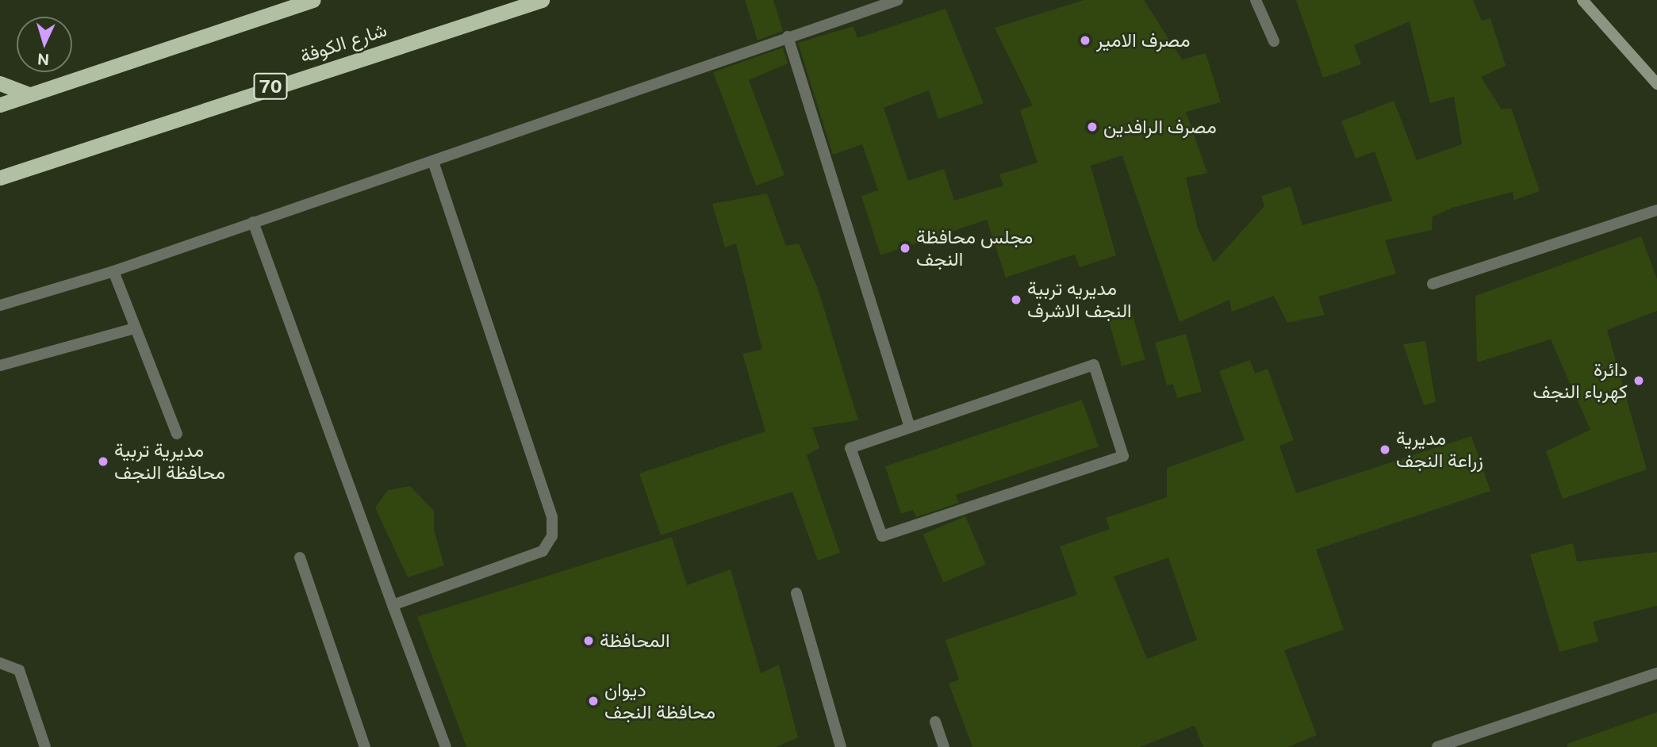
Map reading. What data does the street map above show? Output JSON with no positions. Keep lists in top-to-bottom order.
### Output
{
  "streets": {
    "highway": ["شارع الكوفة", "70"]
  },
  "places": [
    "مصرف الامير",
    "مصرف الرافدين",
    "مجلس محافظة النجف",
    "مديريه تربية النجف الاشرف",
    "دائرة كهرباء النجف",
    "مديرية زراعة النجف",
    "مديرية تربية محافظة النجف",
    "المحافظة",
    "ديوان محافظة النجف"
  ],
  "north": "bottom"
}
